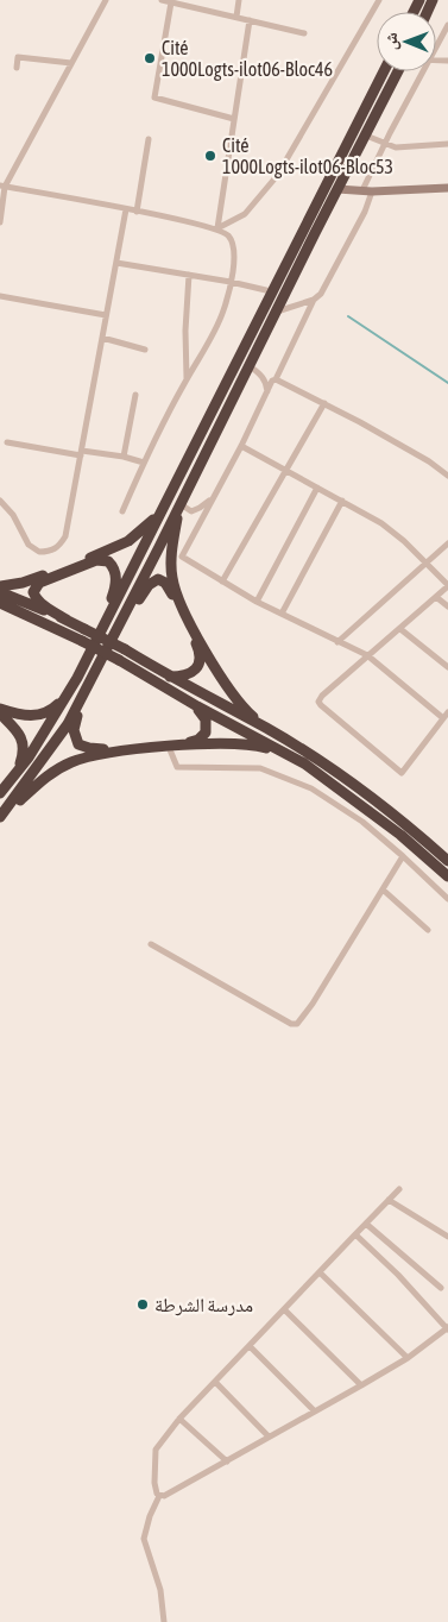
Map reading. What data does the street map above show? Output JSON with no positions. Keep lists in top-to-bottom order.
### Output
{
  "places": ["Cité 1000Logts-ilot06-Bloc46", "Cité 1000Logts-ilot06-Bloc53", "مدرسة الشرطة"],
  "north": "left"
}
